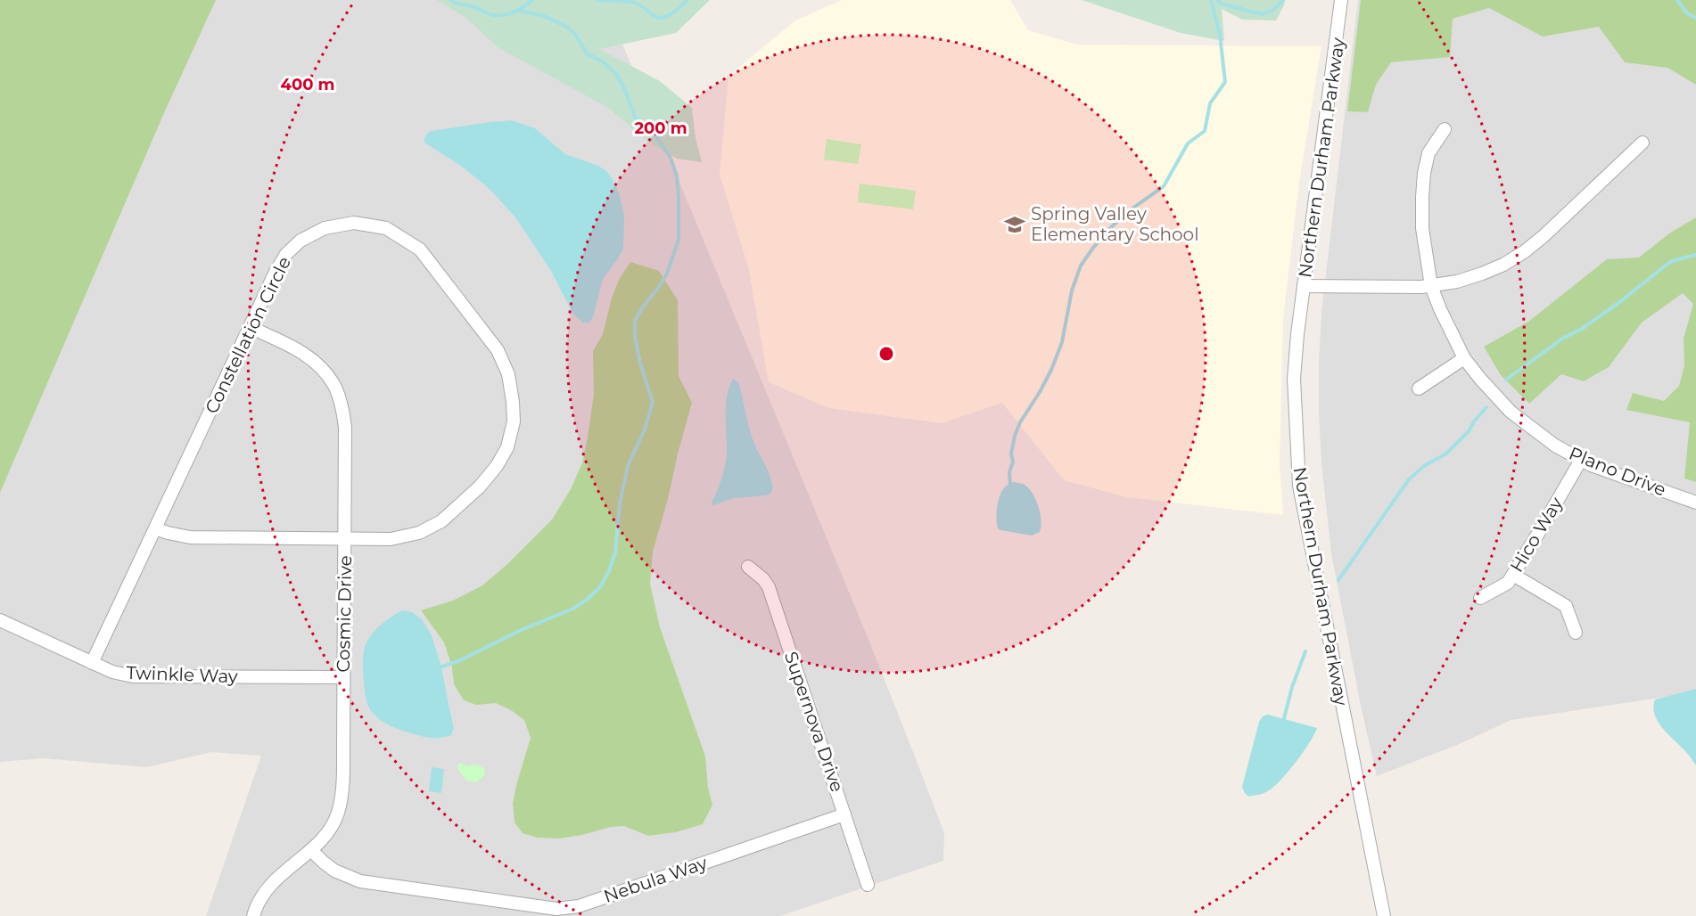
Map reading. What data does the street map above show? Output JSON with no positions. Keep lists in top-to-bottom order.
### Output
{
  "streets": {
    "street": [
      "Northern Durham Parkway",
      "Constellation Circle",
      "Plano Drive",
      "Hico Way",
      "Cosmic Drive",
      "Twinkle Way",
      "Supernova Drive",
      "Nebula Way"
    ]
  },
  "crossings": [
    ["Constellation Circle", "Cosmic Drive"],
    ["Constellation Circle", "Twinkle Way"],
    ["Plano Drive", "Hico Way"],
    ["Cosmic Drive", "Twinkle Way"],
    ["Cosmic Drive", "Nebula Way"],
    ["Supernova Drive", "Nebula Way"]
  ],
  "places": {
    "school or university": ["Spring Valley Elementary School"]
  },
  "rings": ["400 m", "200 m"]
}
